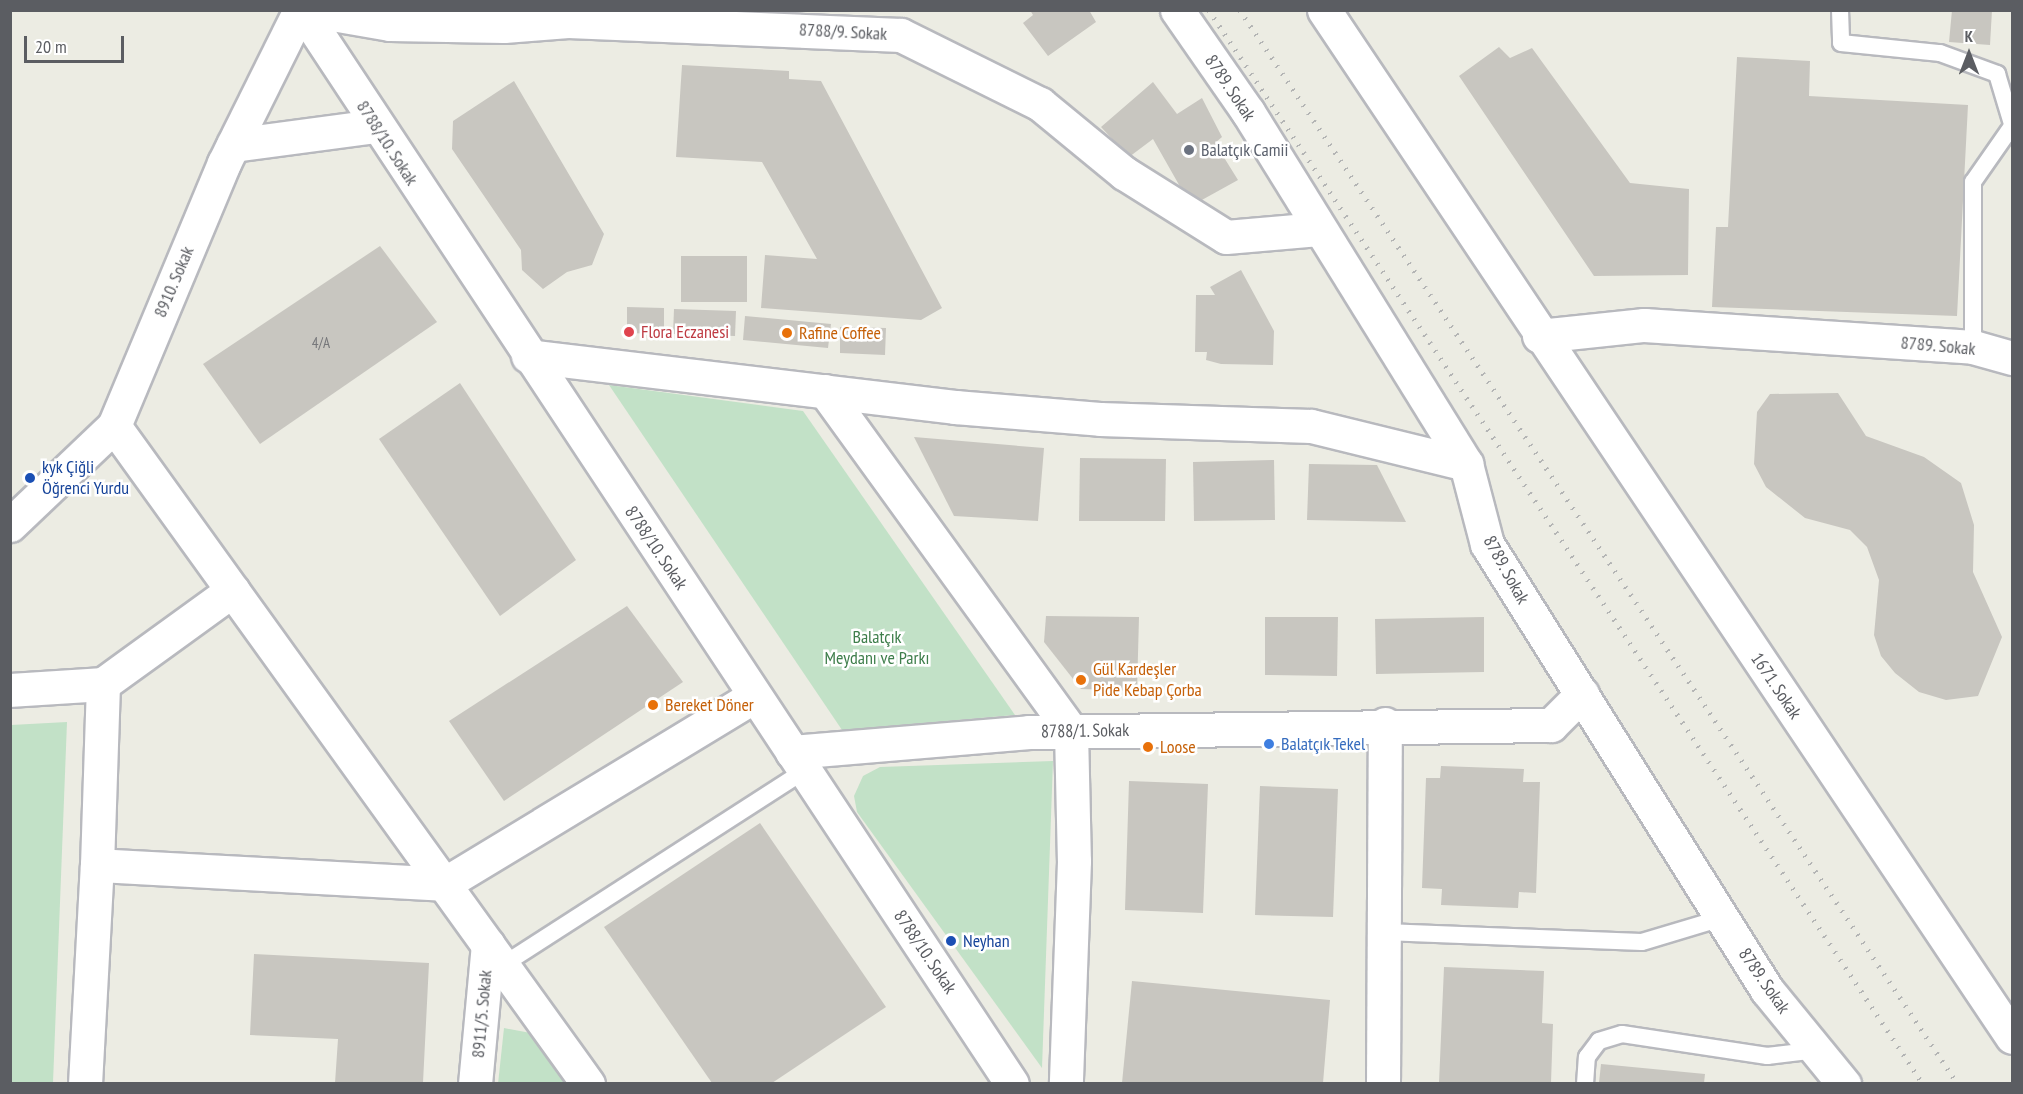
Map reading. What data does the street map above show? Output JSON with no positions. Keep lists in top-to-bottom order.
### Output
{
  "streets": {
    "street": [
      "8788/9. Sokak",
      "8789. Sokak",
      "8788/10. Sokak",
      "8910. Sokak",
      "1671. Sokak",
      "8788/1. Sokak",
      "8911/5. Sokak"
    ]
  },
  "crossings": [
    ["8788/9. Sokak", "8789. Sokak"],
    ["8789. Sokak", "1671. Sokak"],
    ["8789. Sokak", "8788/1. Sokak"],
    ["8788/10. Sokak", "8910. Sokak"],
    ["8788/10. Sokak", "8788/1. Sokak"]
  ],
  "parks": ["Balatçık Meydanı ve Parkı"],
  "places": [
    "Balatçık Camii",
    "Flora Eczanesi",
    "Rafine Coffee",
    "kyk Çiğli Öğrenci Yurdu",
    "Gül Kardeşler Pide Kebap Çorba",
    "Bereket Döner",
    "Balatçık Tekel",
    "Loose",
    "Neyhan"
  ],
  "house_numbers": ["4/A"],
  "scale_bar": "20 m",
  "north": "top"
}
